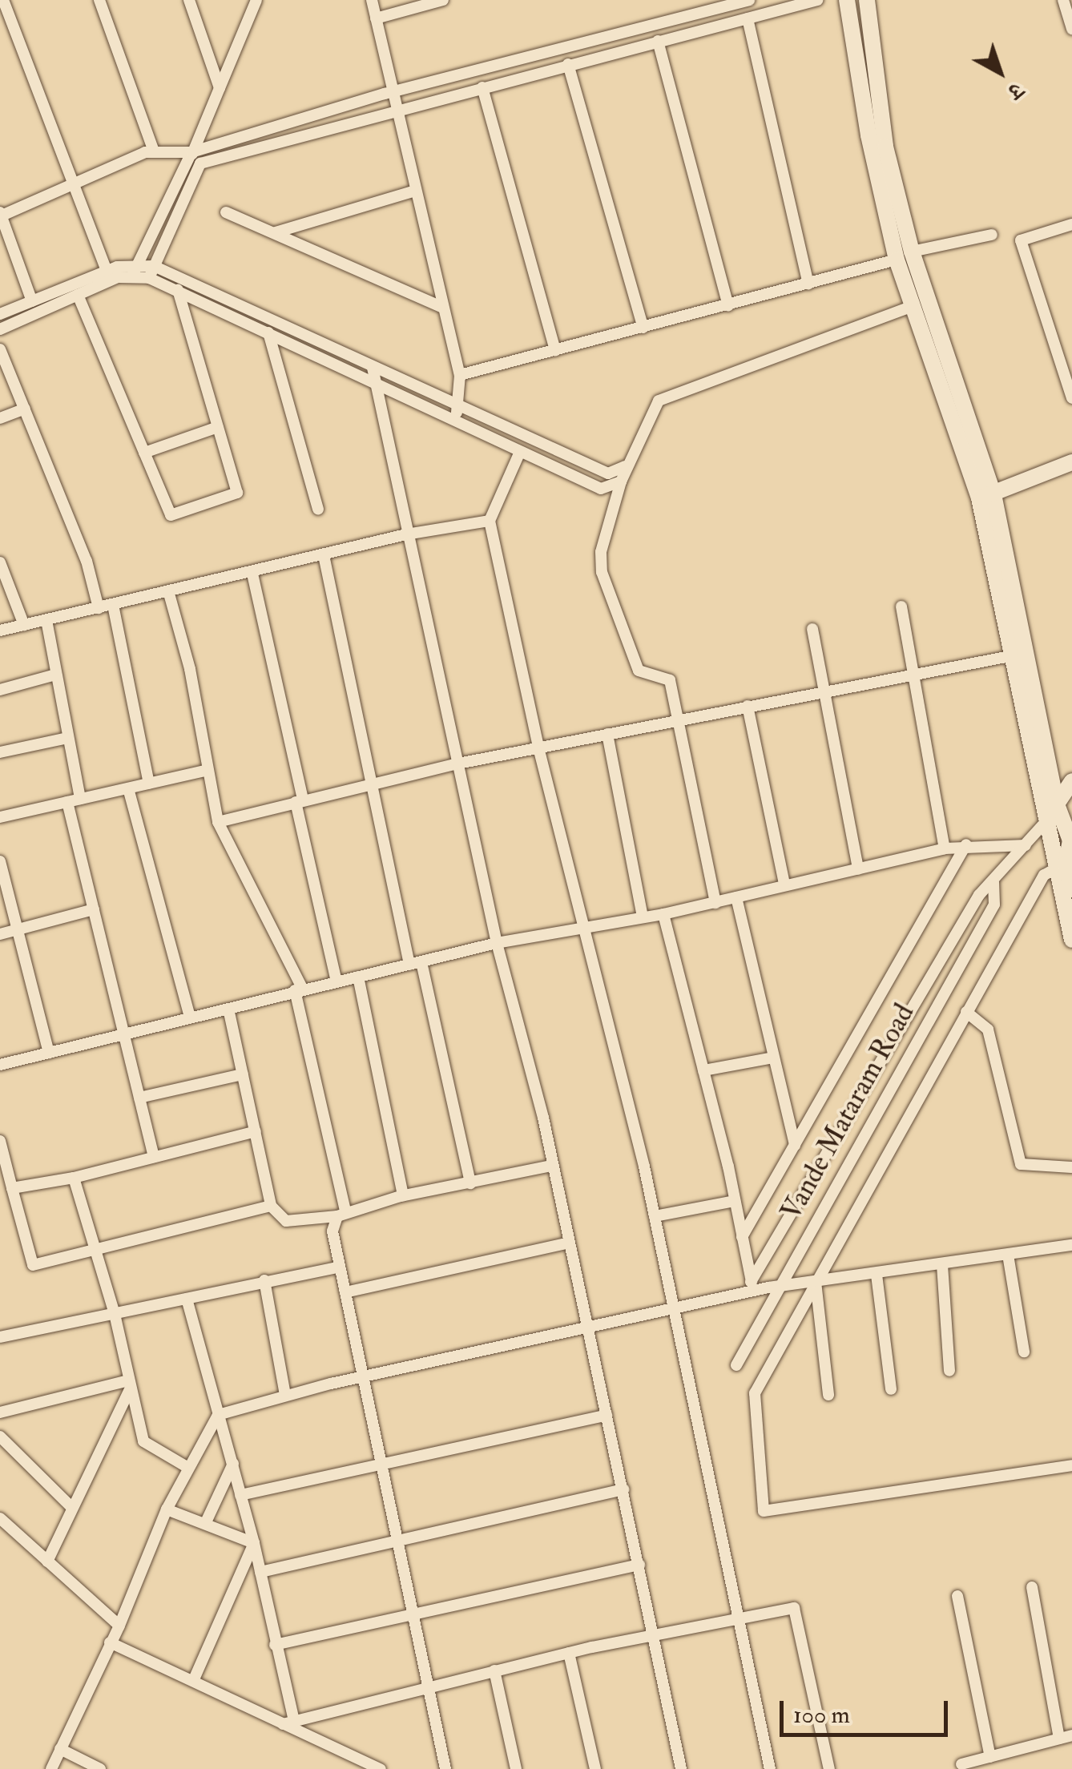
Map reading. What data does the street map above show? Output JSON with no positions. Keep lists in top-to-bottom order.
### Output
{
  "streets": {
    "main road": ["Vande Mataram Road"]
  },
  "scale_bar": "100 m",
  "north": "bottom right"
}
